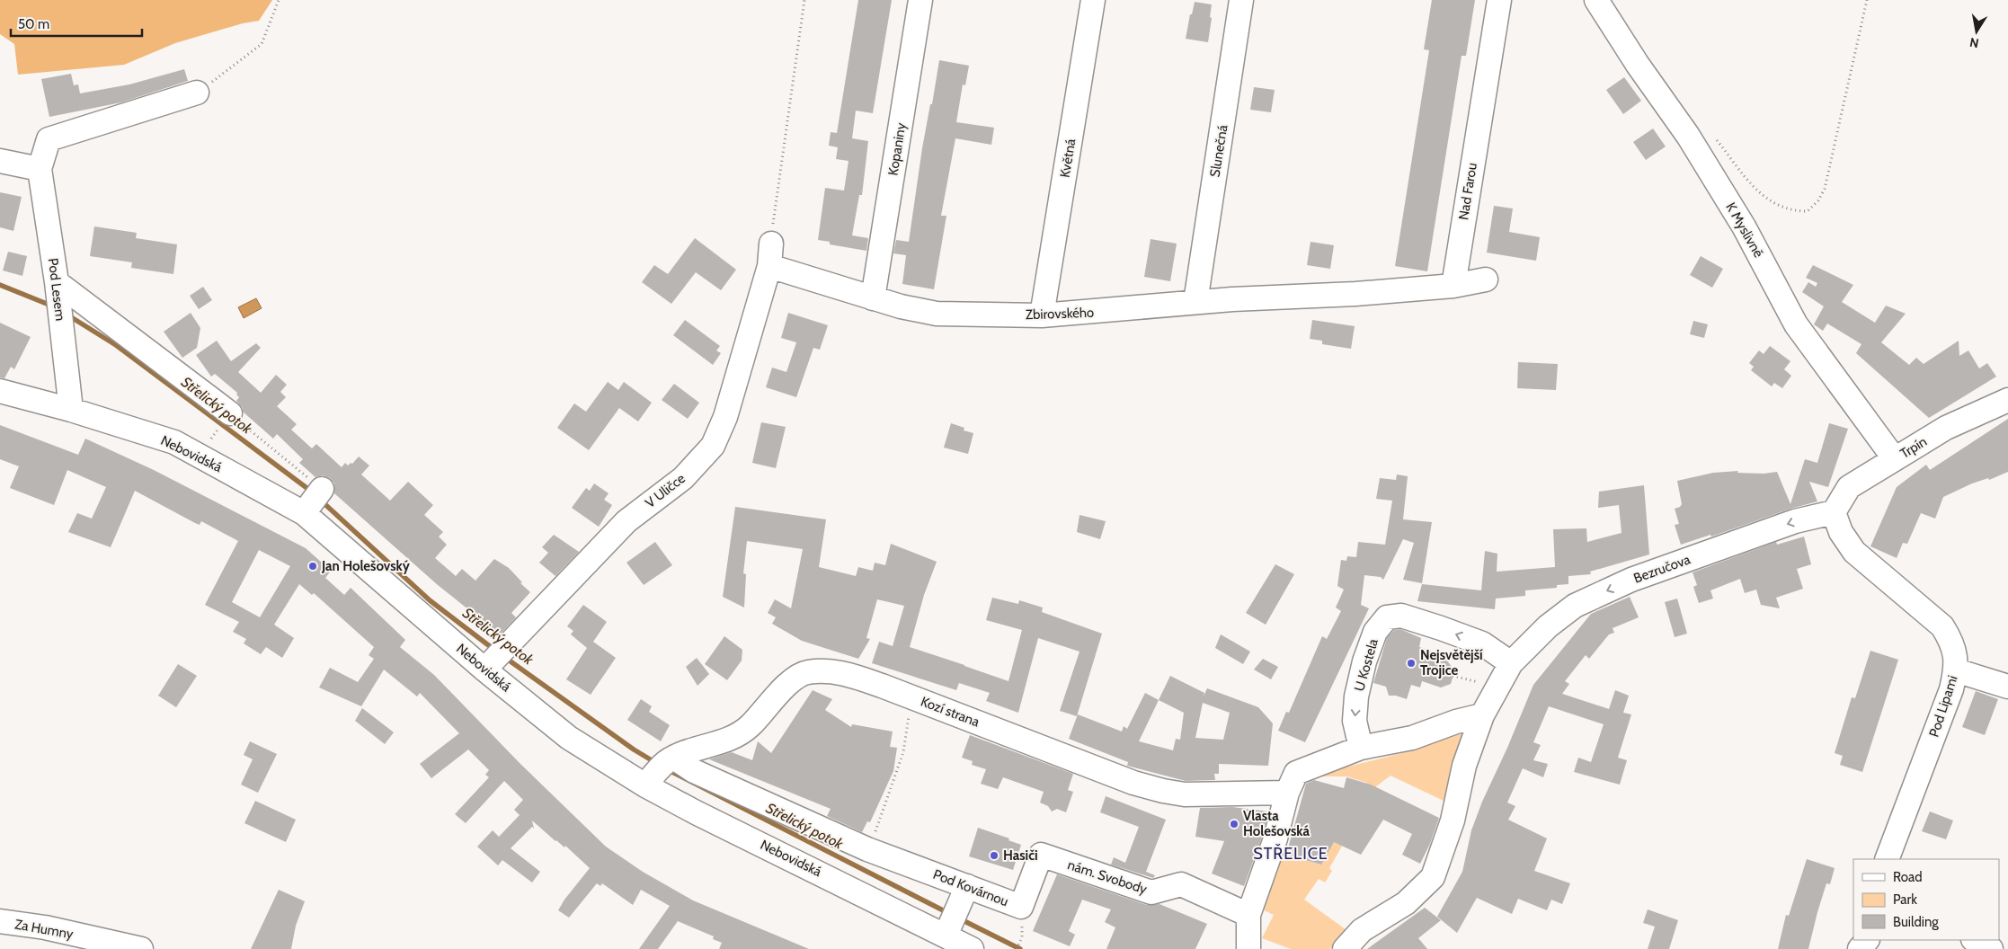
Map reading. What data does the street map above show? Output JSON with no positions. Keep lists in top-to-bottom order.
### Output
{
  "streets": {
    "street": [
      "Kopaniny",
      "Slunečná",
      "Květná",
      "Nad Farou",
      "K Myslivně",
      "Pod Lesem",
      "Zbirovského",
      "Trpín",
      "Nebovidská",
      "V Uličce",
      "Bezručova",
      "U Kostela",
      "Pod Lipami",
      "Kozí strana",
      "nám. Svobody",
      "Pod Kovárnou",
      "Za Humny"
    ]
  },
  "crossings": [
    ["Kopaniny", "Zbirovského"],
    ["Slunečná", "Zbirovského"],
    ["Květná", "Zbirovského"],
    ["Nad Farou", "Zbirovského"],
    ["K Myslivně", "Trpín"],
    ["Pod Lesem", "Nebovidská"],
    ["Zbirovského", "V Uličce"],
    ["Trpín", "Bezručova"],
    ["Trpín", "Pod Lipami"],
    ["Nebovidská", "V Uličce"],
    ["Nebovidská", "Kozí strana"],
    ["Nebovidská", "Pod Kovárnou"],
    ["Bezručova", "U Kostela"],
    ["Bezručova", "Pod Lipami"],
    ["nám. Svobody", "Pod Kovárnou"]
  ],
  "one_way": ["Bezručova"],
  "districts": ["STŘELICE"],
  "water": ["Střelický potok"],
  "places": [
    "Jan Holešovský",
    "Nejsvětější Trojice",
    "Vlasta Holešovská",
    "Hasiči"
  ],
  "legend": ["Road", "Park", "Building"],
  "scale_bar": "50 m",
  "north": "bottom"
}
